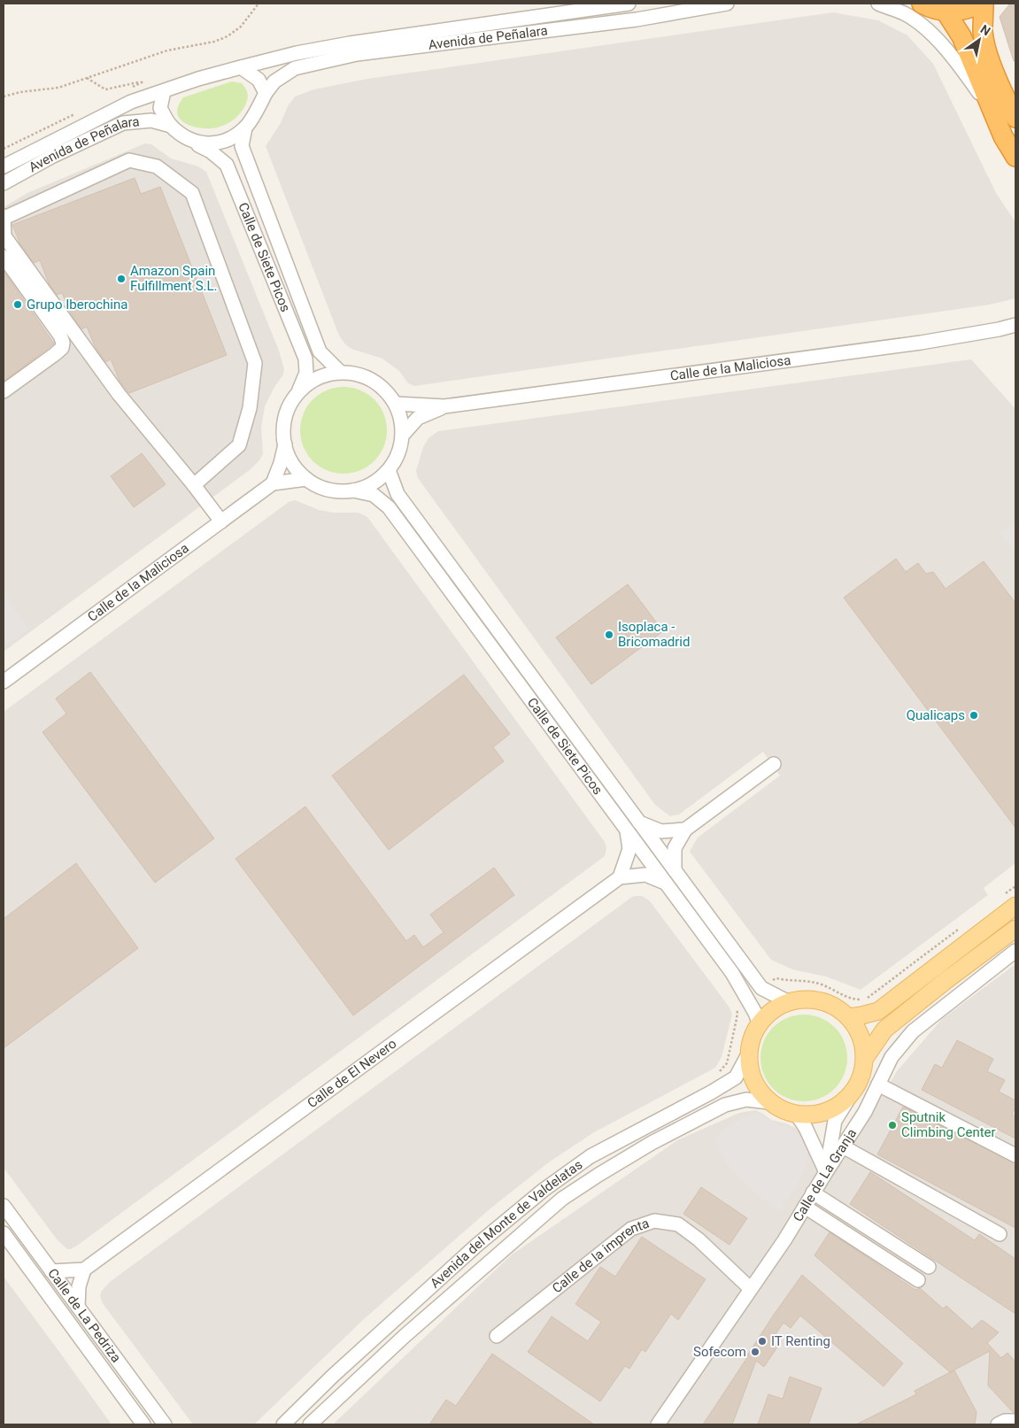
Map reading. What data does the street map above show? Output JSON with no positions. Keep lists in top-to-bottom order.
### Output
{
  "streets": {
    "street": [
      "Avenida de Peñalara",
      "Calle de Siete Picos",
      "Calle de la Maliciosa",
      "Calle de El Nevero",
      "Calle de La Granja",
      "Avenida del Monte de Valdelatas",
      "Calle de la imprenta",
      "Calle de La Pedriza"
    ]
  },
  "crossings": [
    ["Avenida de Peñalara", "Calle de Siete Picos"],
    ["Calle de Siete Picos", "Calle de la Maliciosa"],
    ["Calle de Siete Picos", "Avenida del Monte de Valdelatas"],
    ["Calle de La Granja", "Calle de la imprenta"]
  ],
  "places": [
    "Amazon Spain Fulfillment S.L.",
    "Grupo Iberochina",
    "Isoplaca - Bricomadrid",
    "Qualicaps",
    "Sputnik Climbing Center",
    "IT Renting",
    "Sofecom"
  ],
  "north": "top right"
}
